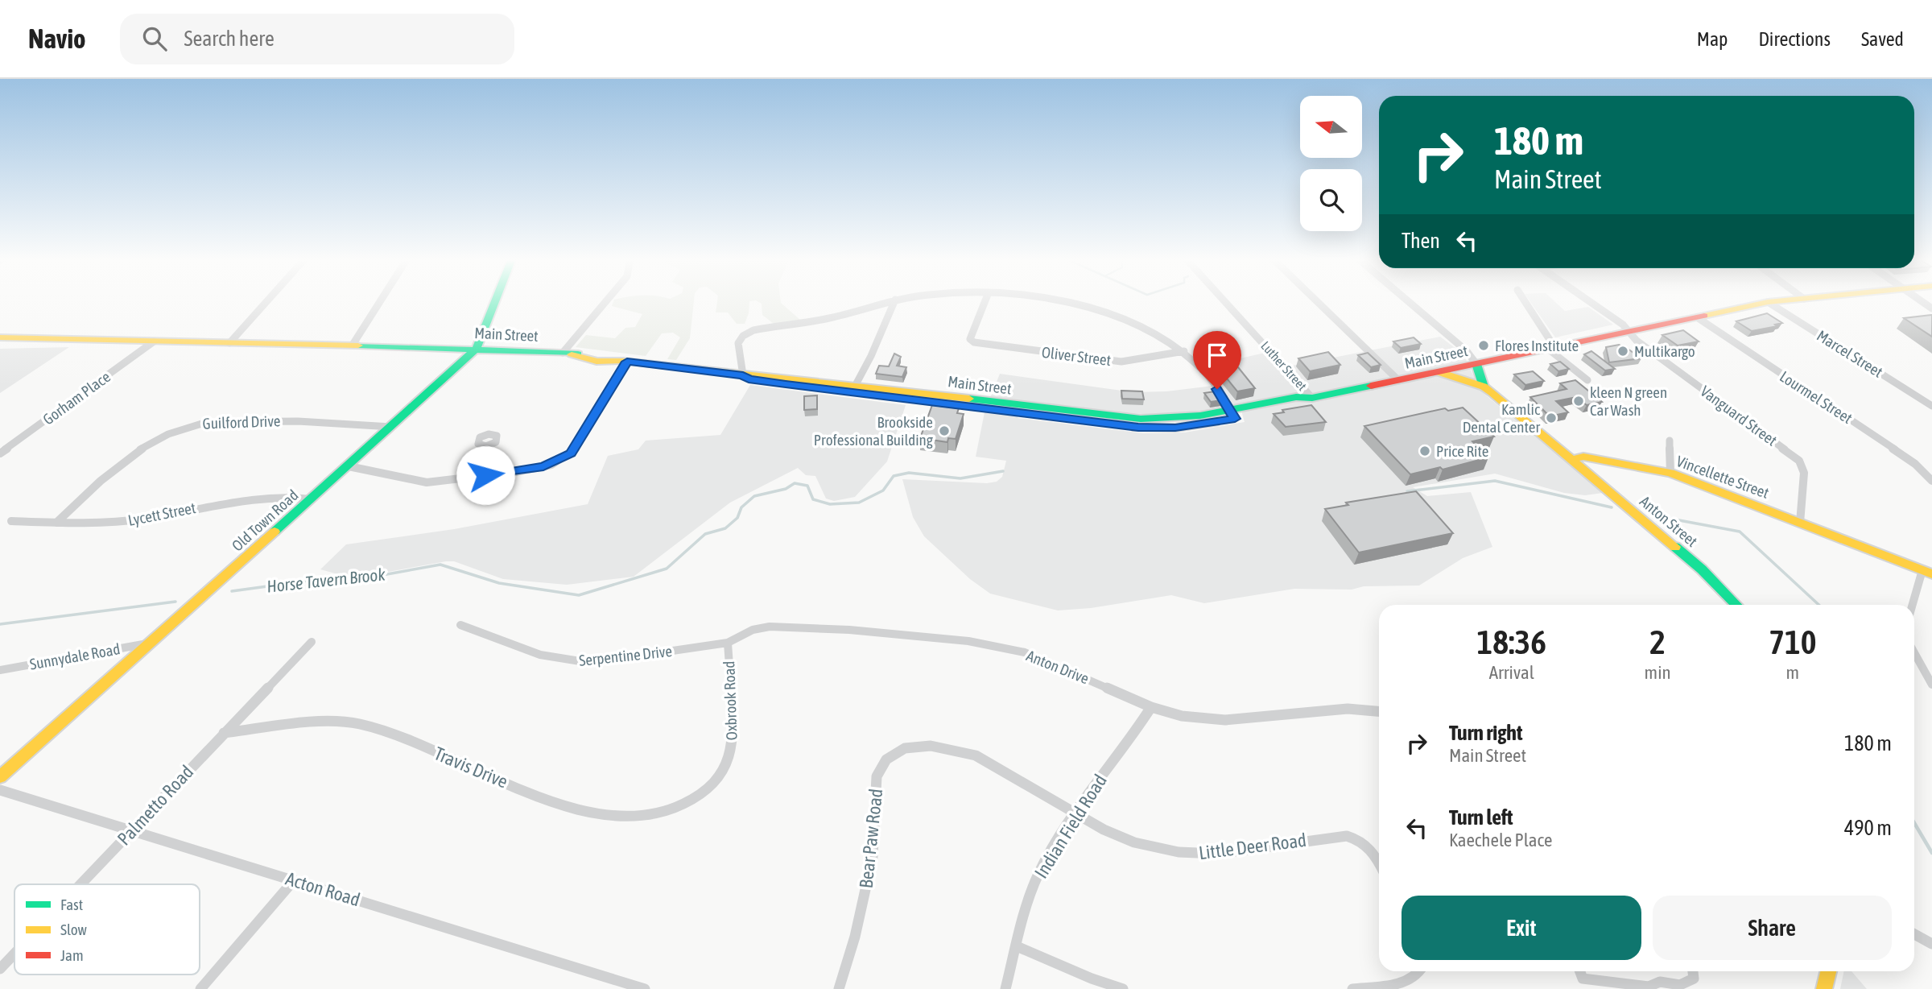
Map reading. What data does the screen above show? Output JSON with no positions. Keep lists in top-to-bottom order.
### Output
{
  "streets": {
    "main road": [
      "Main Street",
      "Vincellette Street",
      "Old Town Road",
      "Anton Street"
    ],
    "street": [
      "Marcel Street",
      "Oliver Street",
      "Luther Street",
      "Lourmel Street",
      "Gorham Place",
      "Vanguard Street",
      "Guilford Drive",
      "Lycett Street",
      "Serpentine Drive",
      "Sunnydale Road",
      "Anton Drive",
      "Oxbrook Road",
      "Travis Drive",
      "Palmetto Road",
      "Indian Field Road",
      "Bear Paw Road",
      "Little Deer Road",
      "Acton Road"
    ]
  },
  "crossings": [
    ["Main Street", "Marcel Street"],
    ["Main Street", "Luther Street"],
    ["Main Street", "Lourmel Street"],
    ["Main Street", "Gorham Place"],
    ["Main Street", "Vanguard Street"],
    ["Main Street", "Old Town Road"],
    ["Vanguard Street", "Vincellette Street"],
    ["Guilford Drive", "Lycett Street"],
    ["Guilford Drive", "Old Town Road"],
    ["Vincellette Street", "Anton Street"],
    ["Lycett Street", "Old Town Road"],
    ["Old Town Road", "Sunnydale Road"],
    ["Serpentine Drive", "Anton Drive"],
    ["Serpentine Drive", "Oxbrook Road"],
    ["Anton Drive", "Oxbrook Road"],
    ["Anton Drive", "Indian Field Road"],
    ["Oxbrook Road", "Travis Drive"],
    ["Travis Drive", "Palmetto Road"],
    ["Palmetto Road", "Acton Road"],
    ["Indian Field Road", "Bear Paw Road"],
    ["Indian Field Road", "Little Deer Road"],
    ["Bear Paw Road", "Little Deer Road"]
  ],
  "water": ["Horse Tavern Brook"],
  "places": [
    "Flores Institute",
    "Multikargo",
    "kleen N green Car Wash",
    "Kamlic Dental Center",
    "Brookside Professional Building",
    "Price Rite"
  ],
  "legend": ["Fast", "Slow", "Jam"],
  "north": "left",
  "page": {
    "header": "Navio",
    "search": "Search here",
    "nav": ["Map", "Directions", "Saved"],
    "turn": ["180 m", "Main Street"],
    "then": "Then",
    "eta": [
      "18:36",
      "Arrival",
      "2",
      "min",
      "710",
      "m"
    ],
    "list": [
      {
        "name": "Turn right",
        "note": "Main Street",
        "value": "180 m"
      },
      {
        "name": "Turn left",
        "note": "Kaechele Place",
        "value": "490 m"
      }
    ],
    "buttons": ["Exit", "Share"]
  }
}
